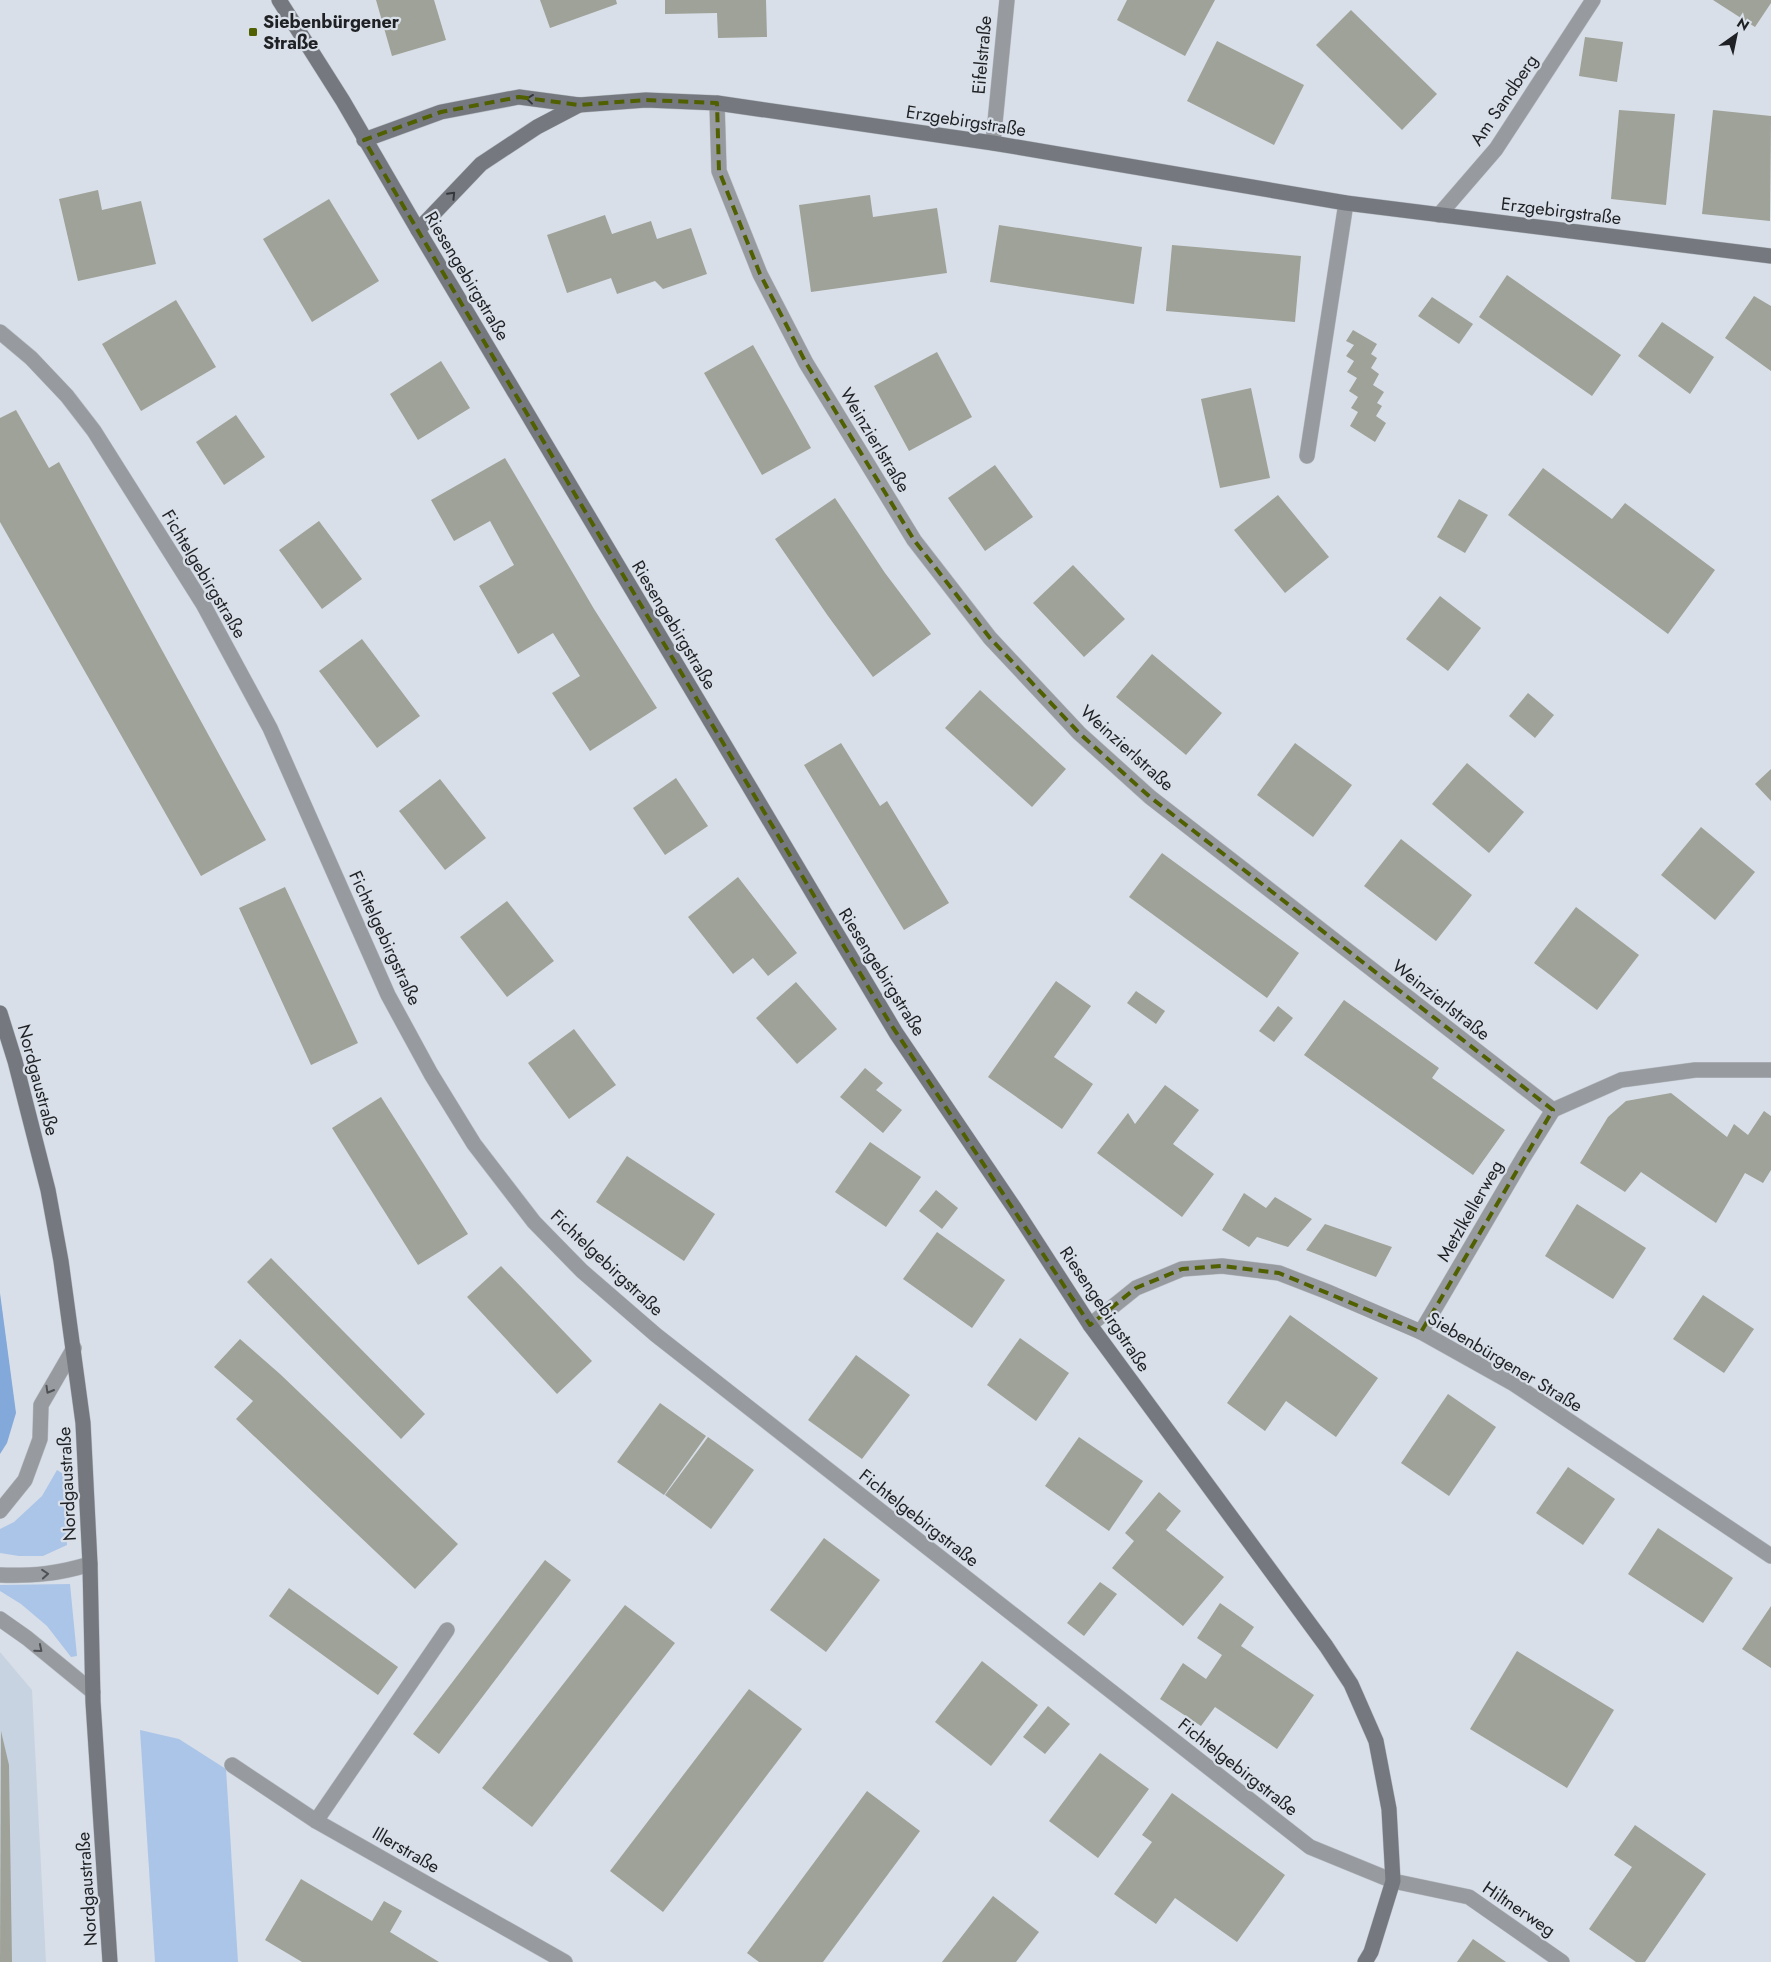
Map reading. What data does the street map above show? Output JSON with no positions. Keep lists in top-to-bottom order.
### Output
{
  "streets": {
    "street": [
      "Eifelstraße",
      "Am Sandberg",
      "Erzgebirgstraße",
      "Riesengebirgstraße",
      "Weinzierlstraße",
      "Fichtelgebirgstraße",
      "Nordgaustraße",
      "Metzlkellerweg",
      "Siebenbürgener Straße",
      "Illerstraße",
      "Hiltnerweg"
    ]
  },
  "crossings": [
    ["Eifelstraße", "Erzgebirgstraße"],
    ["Am Sandberg", "Erzgebirgstraße"],
    ["Erzgebirgstraße", "Riesengebirgstraße"],
    ["Erzgebirgstraße", "Weinzierlstraße"],
    ["Riesengebirgstraße", "Fichtelgebirgstraße"],
    ["Riesengebirgstraße", "Siebenbürgener Straße"],
    ["Riesengebirgstraße", "Hiltnerweg"],
    ["Weinzierlstraße", "Metzlkellerweg"],
    ["Fichtelgebirgstraße", "Hiltnerweg"],
    ["Metzlkellerweg", "Siebenbürgener Straße"]
  ],
  "places": {
    "transit": ["Siebenbürgener Straße"]
  },
  "north": "top right"
}
